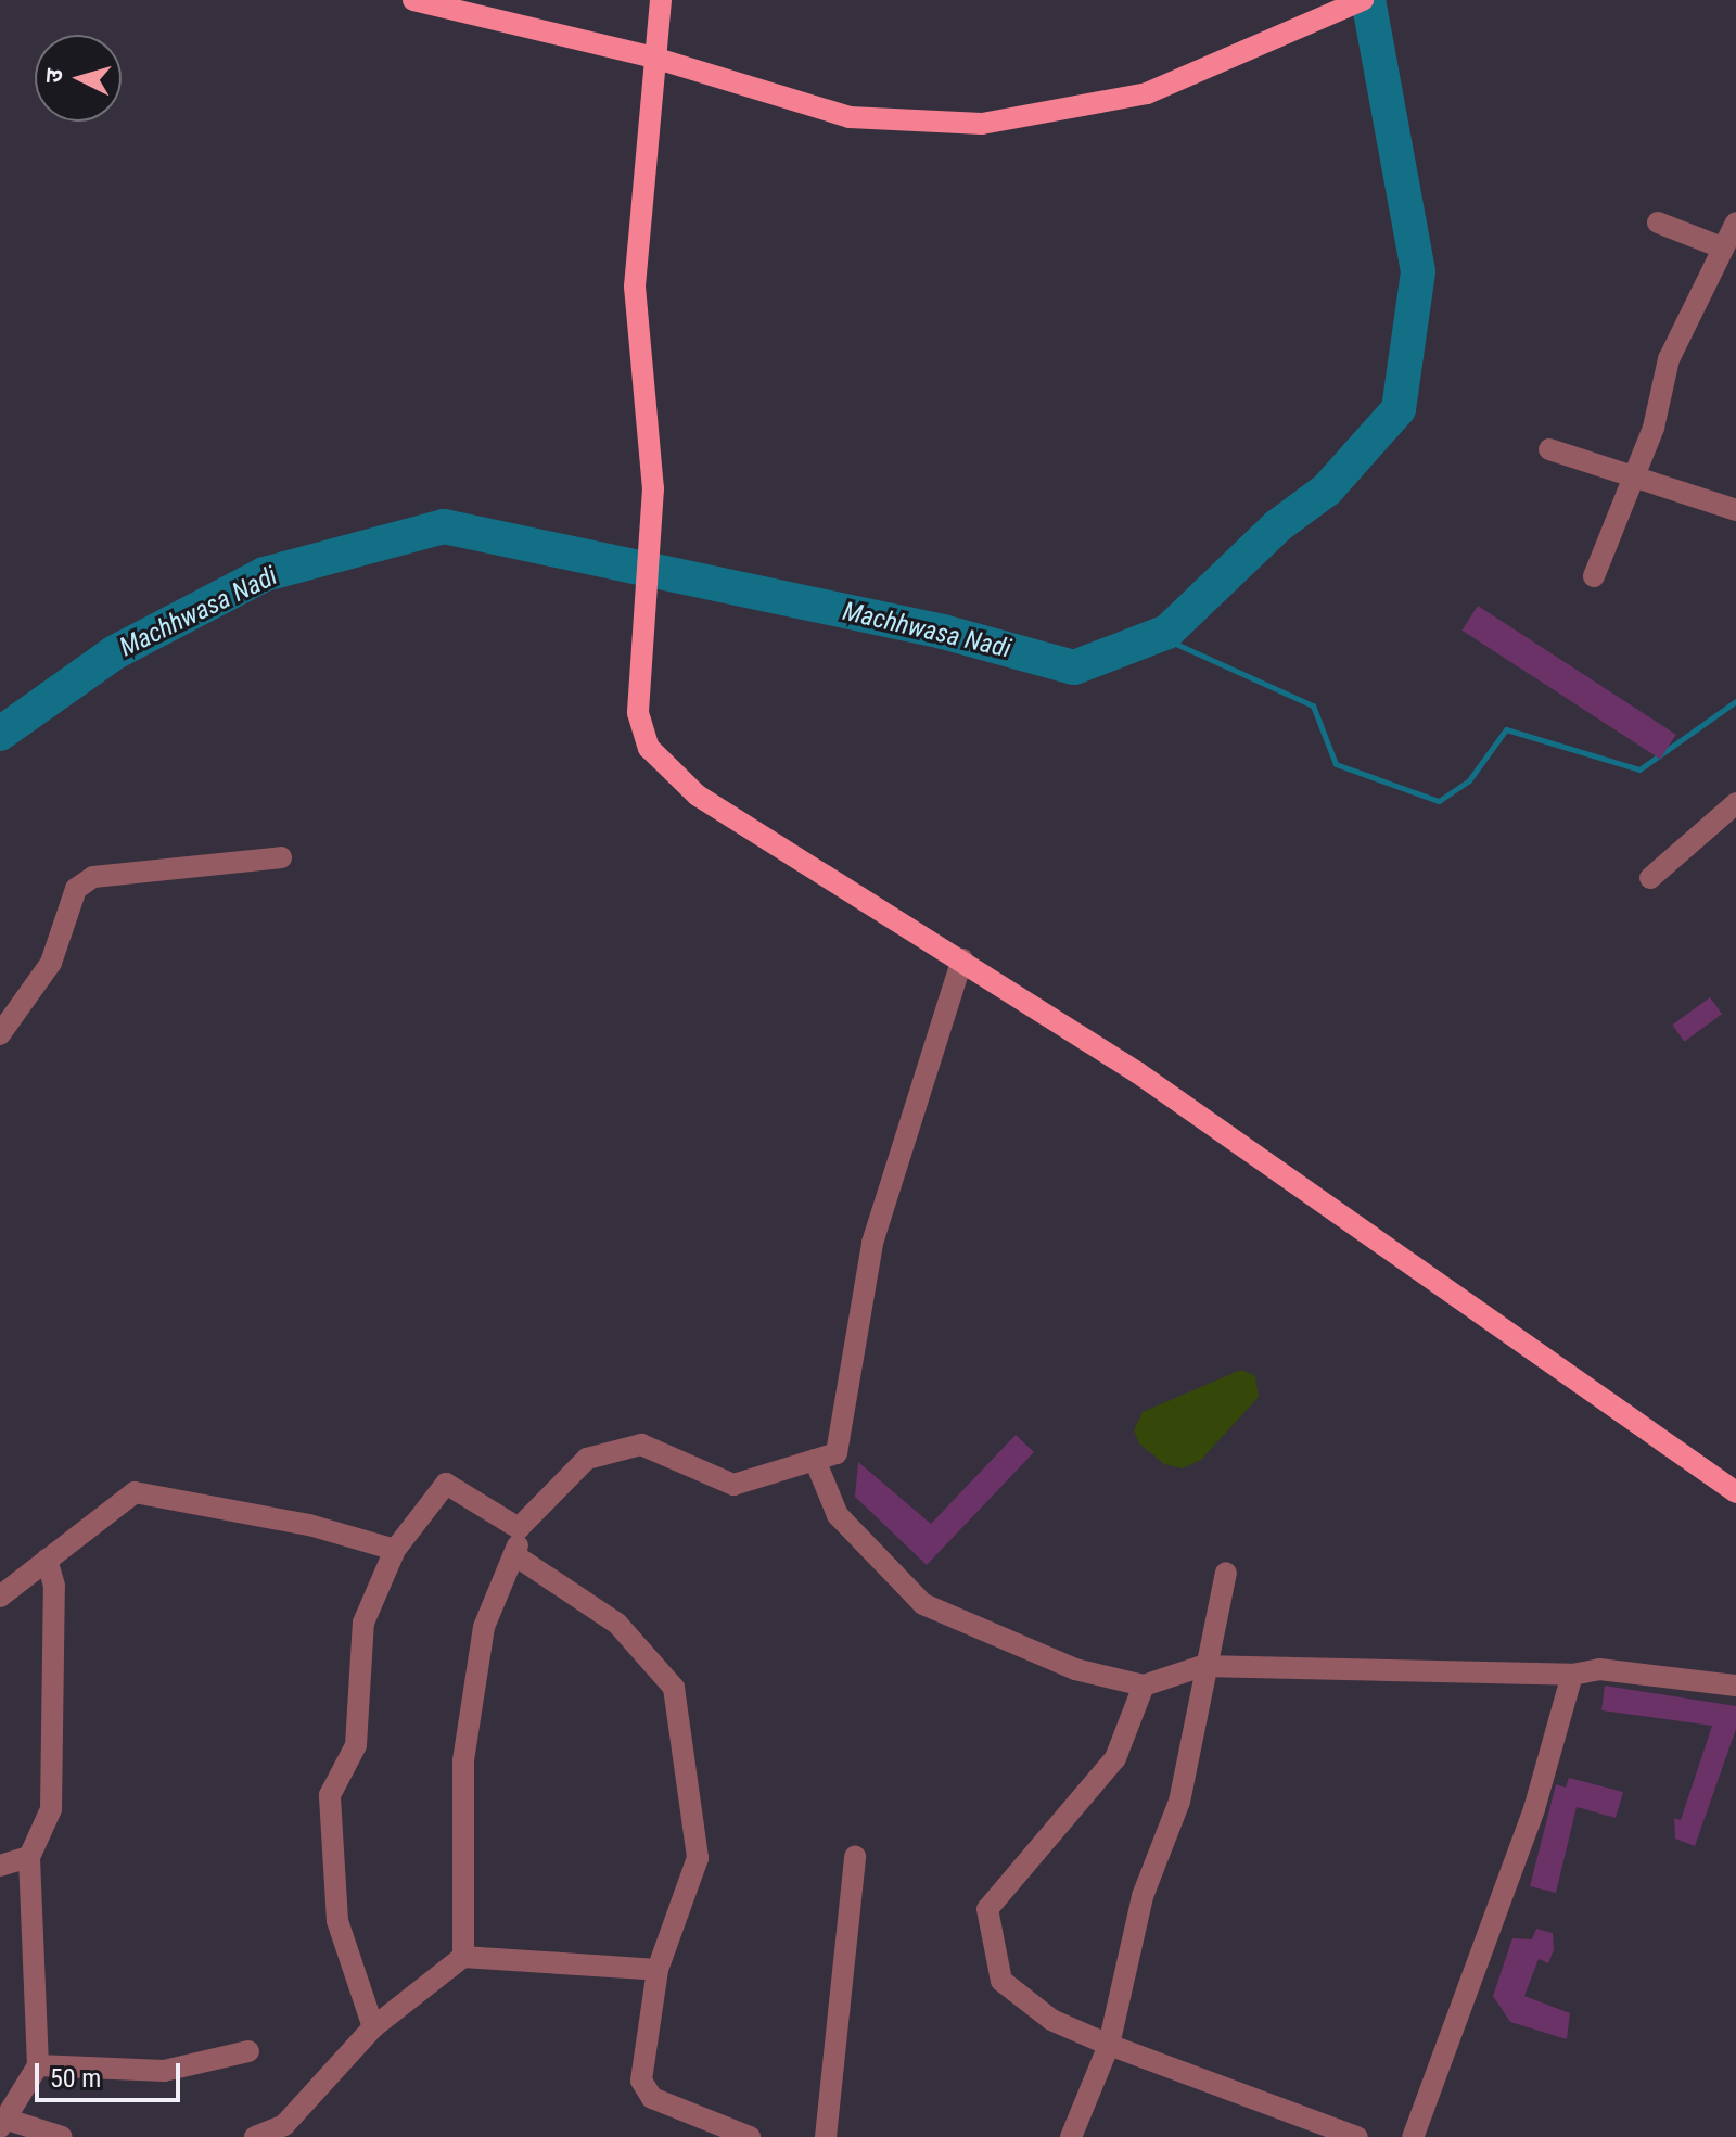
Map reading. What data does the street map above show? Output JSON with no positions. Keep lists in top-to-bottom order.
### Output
{
  "water": ["Machhwasa Nadi"],
  "scale_bar": "50 m",
  "north": "left"
}
